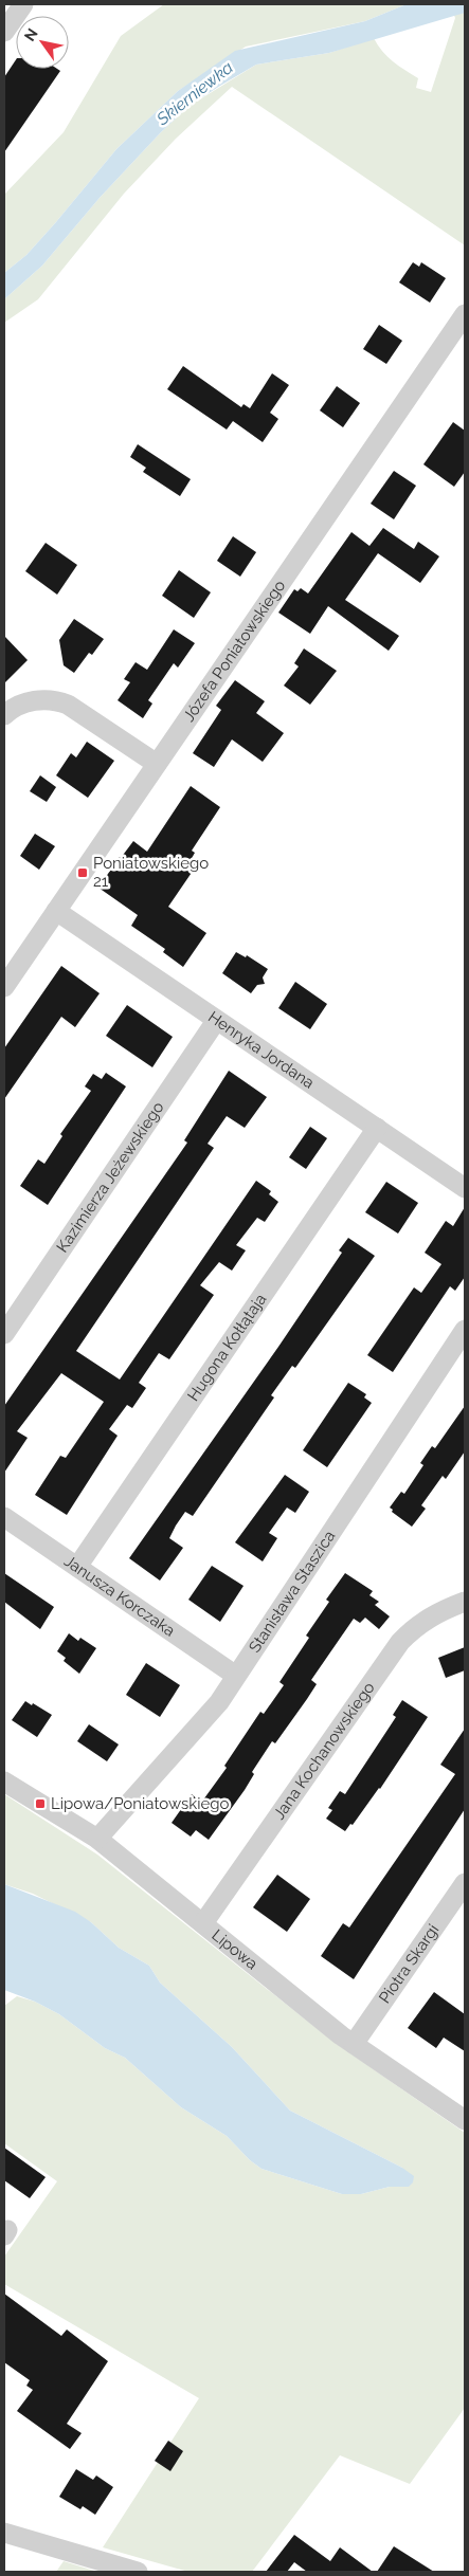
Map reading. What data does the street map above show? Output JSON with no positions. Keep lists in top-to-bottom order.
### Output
{
  "streets": {
    "street": [
      "Józefa Poniatowskiego",
      "Henryka Jordana",
      "Kazimierza Jeżewskiego",
      "Hugona Kołłątaja",
      "Stanisława Staszica",
      "Janusza Korczaka",
      "Jana Kochanowskiego",
      "Lipowa",
      "Piotra Skargi"
    ]
  },
  "crossings": [
    ["Józefa Poniatowskiego", "Henryka Jordana"],
    ["Henryka Jordana", "Kazimierza Jeżewskiego"],
    ["Henryka Jordana", "Hugona Kołłątaja"],
    ["Hugona Kołłątaja", "Janusza Korczaka"],
    ["Stanisława Staszica", "Janusza Korczaka"],
    ["Stanisława Staszica", "Lipowa"],
    ["Jana Kochanowskiego", "Lipowa"],
    ["Lipowa", "Piotra Skargi"]
  ],
  "water": ["Skierniewka"],
  "places": {
    "transit": ["Poniatowskiego 21", "Lipowa/Poniatowskiego"]
  },
  "north": "top left"
}
